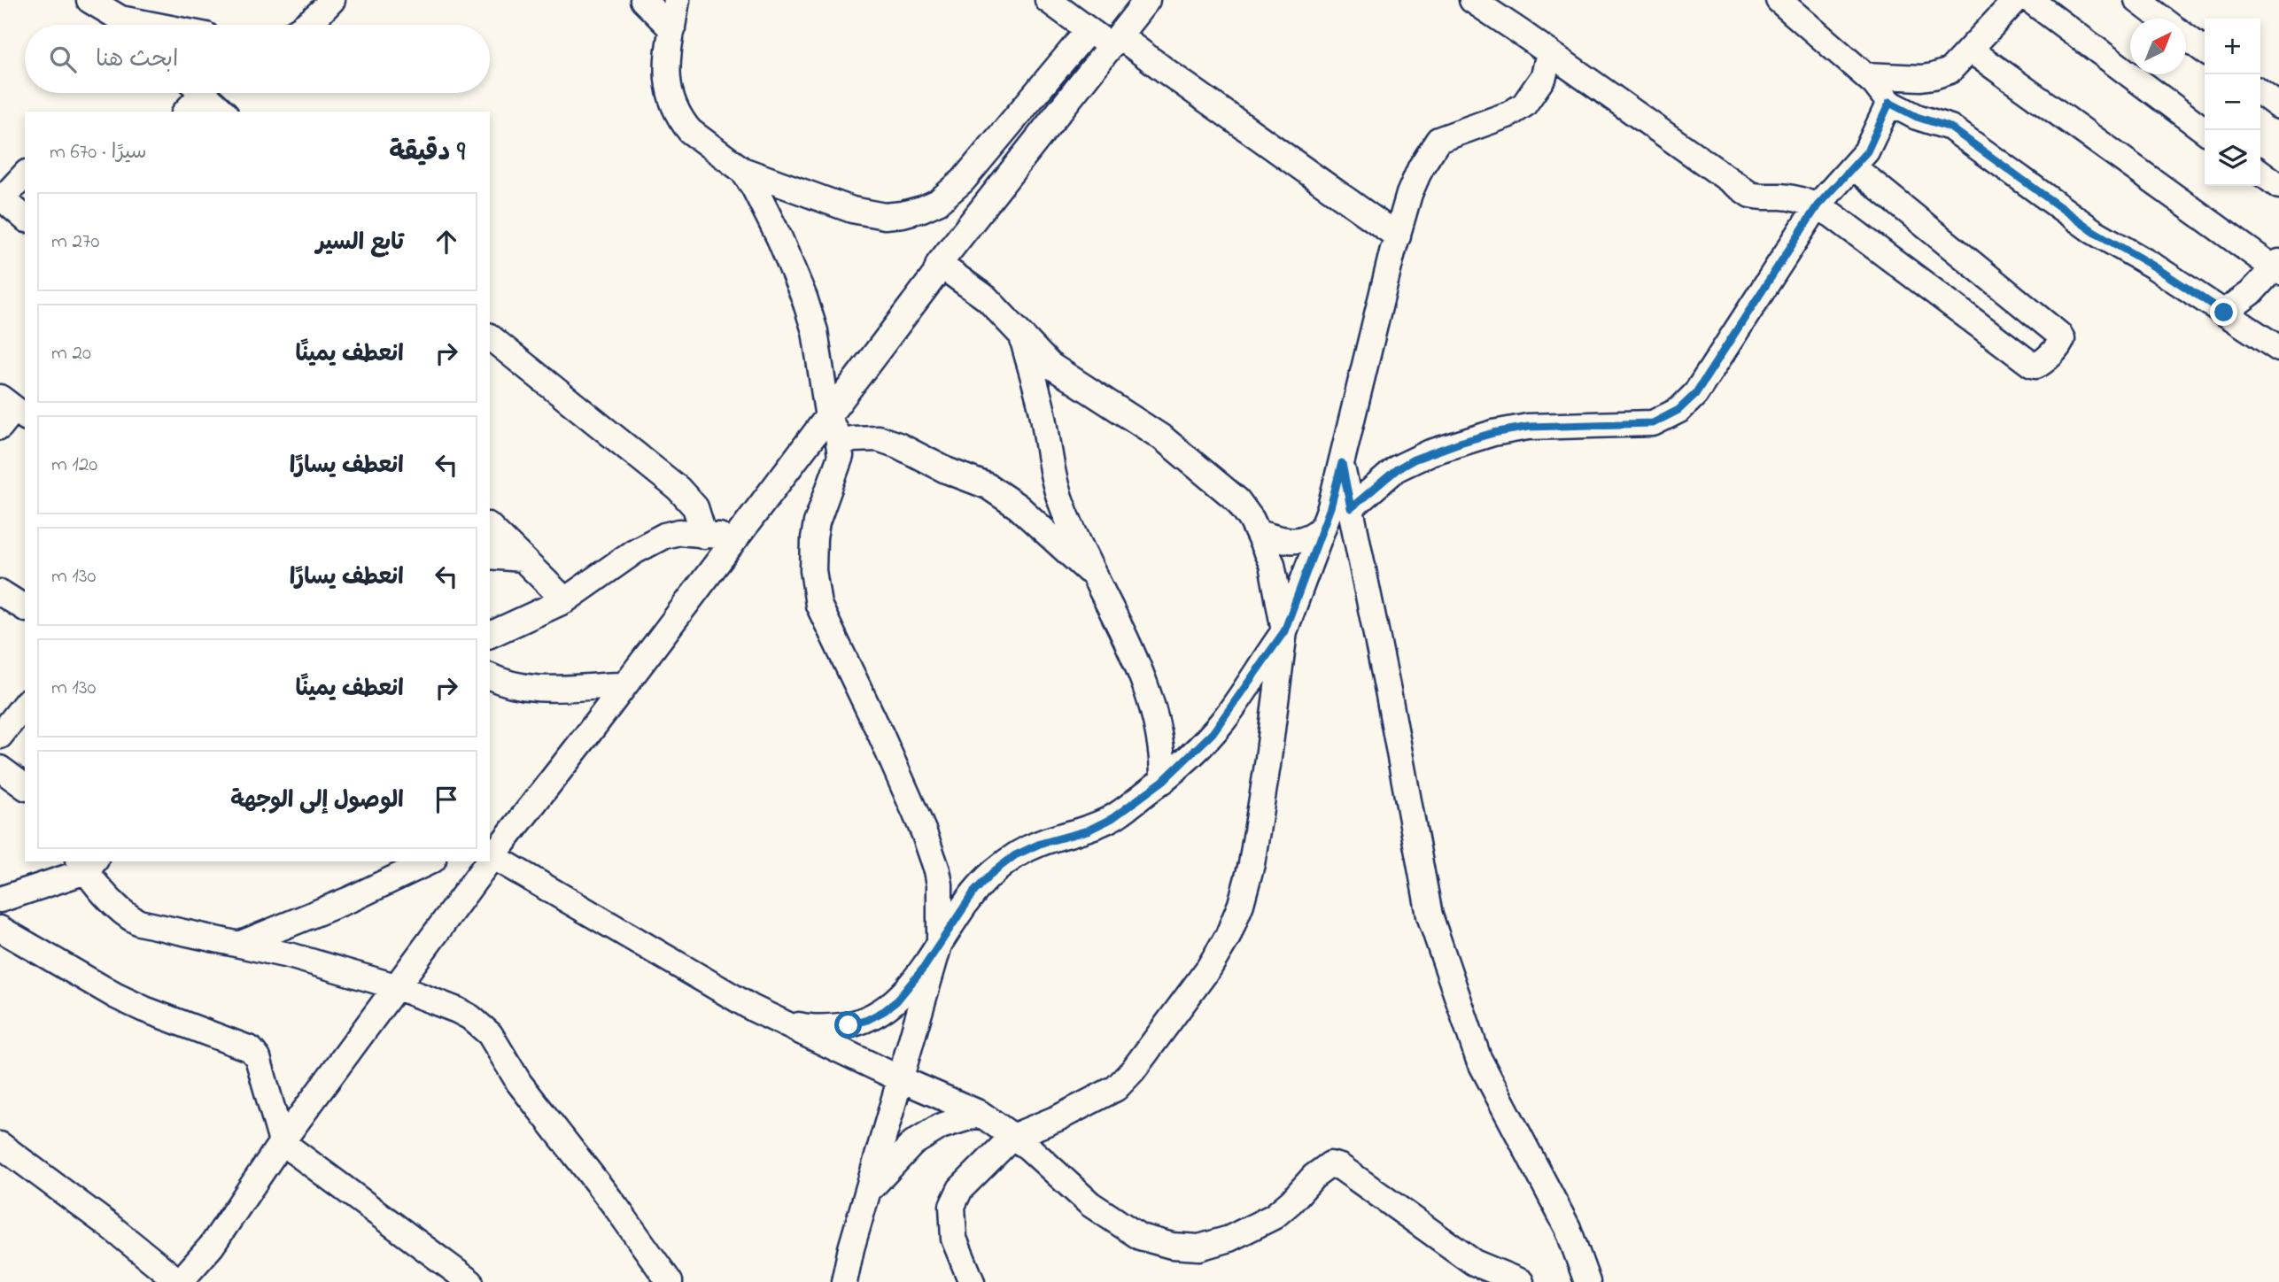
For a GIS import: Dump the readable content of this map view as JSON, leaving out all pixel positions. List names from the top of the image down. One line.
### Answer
{"north":"top right","page":{"map_buttons":["+","−"],"search":"ابحث هنا","heading":["9 دقيقة","سيرًا · 670 m"],"list":[["تابع السير","270 m"],["انعطف يمينًا","20 m"],["انعطف يسارًا","120 m"],["انعطف يسارًا","130 m"],["انعطف يمينًا","130 m"],"الوصول إلى الوجهة"]}}
